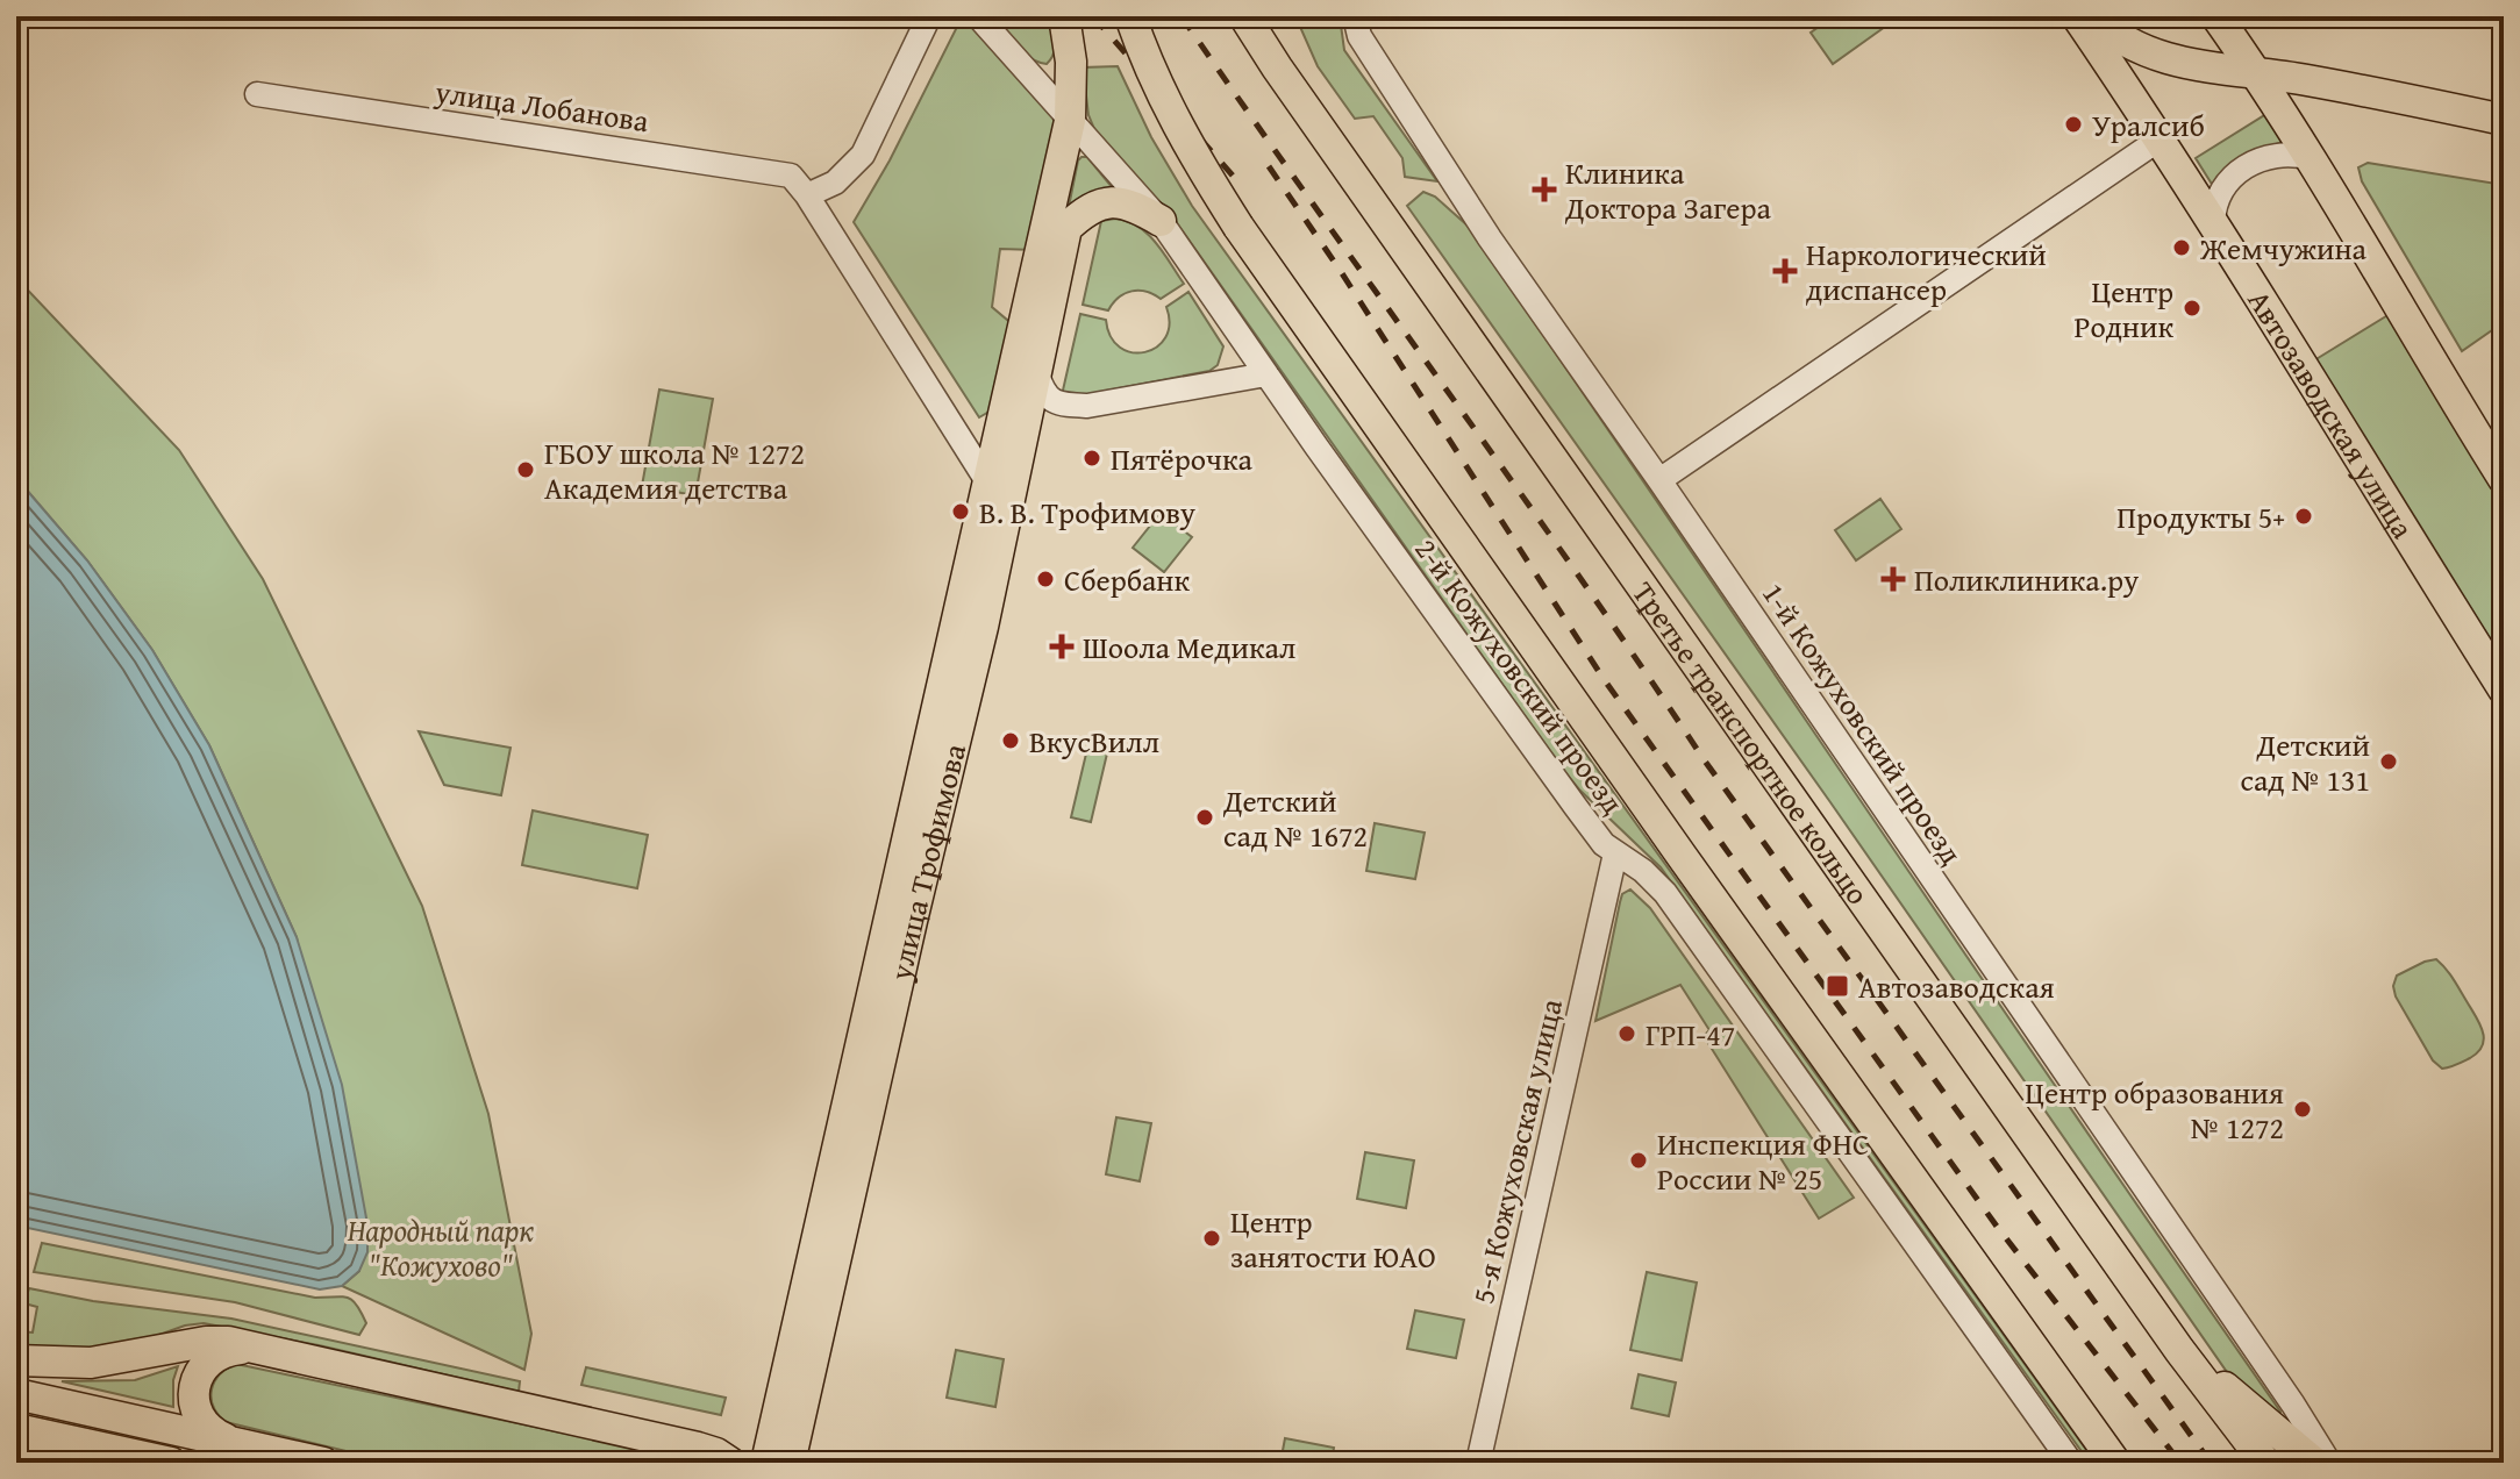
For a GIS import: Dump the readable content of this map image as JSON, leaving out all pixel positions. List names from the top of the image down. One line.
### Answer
{"streets":{"main road":["Автозаводская улица","Третье транспортное кольцо","улица Трофимова"],"street":["улица Лобанова","2-й Кожуховский проезд","1-й Кожуховский проезд","5-я Кожуховская улица"]},"crossings":[["2-й Кожуховский проезд","улица Трофимова"],["2-й Кожуховский проезд","5-я Кожуховская улица"]],"parks":["Народный парк \"Кожухово\""],"places":{"other":["Уралсиб","Жемчужина","Центр Родник","Пятёрочка","ГБОУ школа № 1272 Академия детства","В. В. Трофимову","Продукты 5+","Сбербанк","ВкусВилл","Детский сад № 131","Детский сад № 1672","ГРП-47","Центр образования № 1272","Инспекция ФНС России № 25","Центр занятости ЮАО"],"health":["Клиника Доктора Загера","Наркологический диспансер","Поликлиника.ру","Шоола Медикал"],"transit":["Автозаводская"]}}
